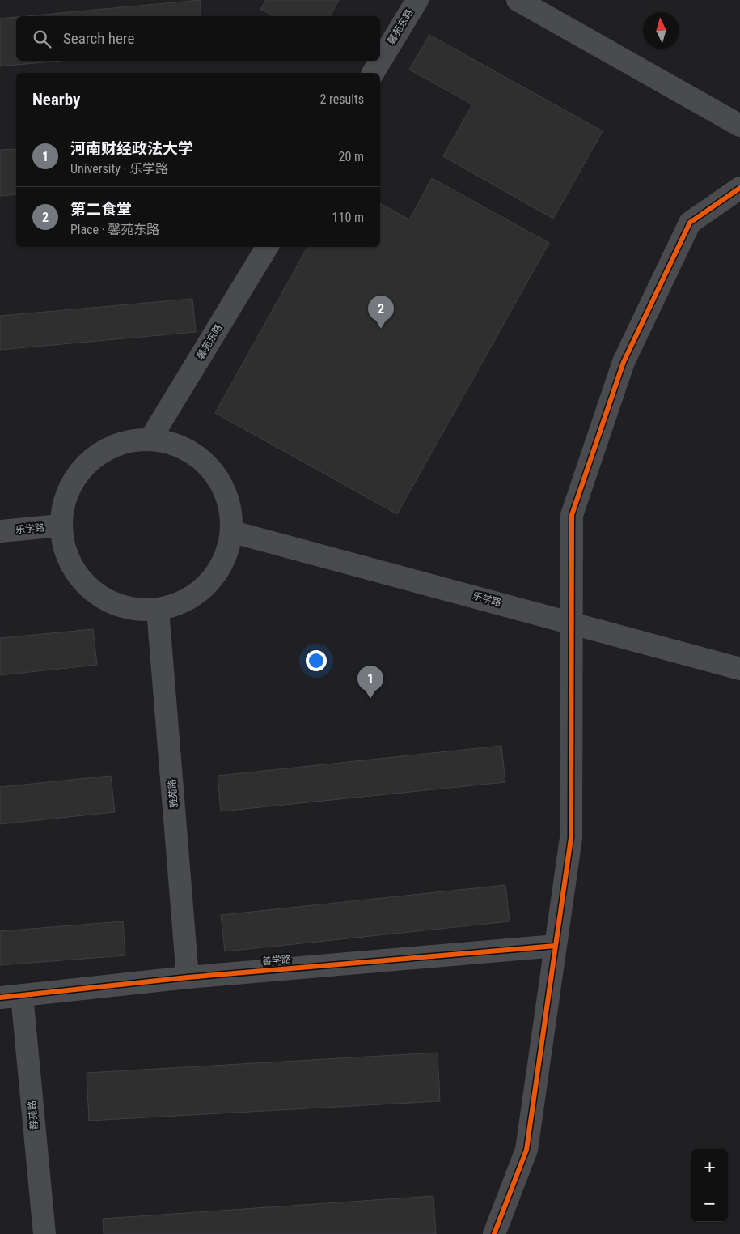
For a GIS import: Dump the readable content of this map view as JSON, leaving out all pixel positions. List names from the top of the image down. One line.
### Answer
{"streets":{"street":["馨苑东路","乐学路","雅苑路","善学路","静苑路"]},"crossings":[["雅苑路","善学路"],["善学路","静苑路"]],"north":"top","page":{"search":"Search here","heading":["Nearby","2 results"],"list":[{"mark":"1","name":"河南财经政法大学","note":"University · 乐学路","value":"20 m"},{"mark":"2","name":"第二食堂","note":"Place · 馨苑东路","value":"110 m"}],"pins":["2","1"],"map_buttons":["+","−"]}}
